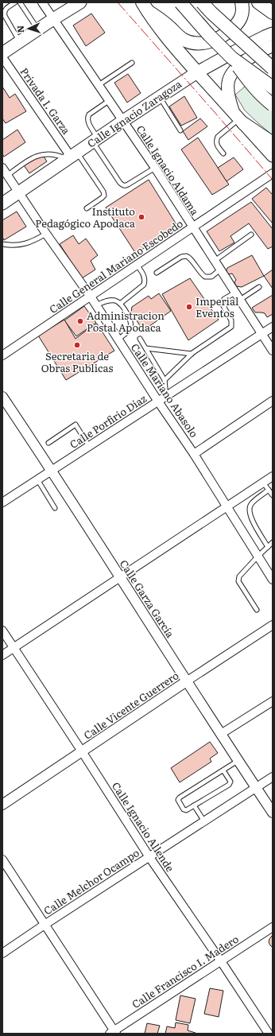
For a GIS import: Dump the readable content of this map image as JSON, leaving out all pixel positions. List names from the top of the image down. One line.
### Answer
{"streets":{"main road":["Calle Ignacio Zaragoza"],"street":["Privada I. Garza","Calle Ignacio Aldama","Calle General Mariano Escobedo","Calle Mariano Abasolo","Calle Porfirio Díaz","Calle Garza García","Calle Vicente Guerrero","Calle Ignacio Allende","Calle Melchor Ocampo","Calle Francisco I. Madero"]},"crossings":[["Privada I. Garza","Calle Ignacio Zaragoza"],["Calle Ignacio Zaragoza","Calle Ignacio Aldama"],["Calle Ignacio Zaragoza","Calle Mariano Abasolo"],["Calle Ignacio Aldama","Calle General Mariano Escobedo"],["Calle Ignacio Aldama","Calle Porfirio Díaz"],["Calle General Mariano Escobedo","Calle Mariano Abasolo"],["Calle Mariano Abasolo","Calle Porfirio Díaz"],["Calle Porfirio Díaz","Calle Garza García"],["Calle Garza García","Calle Vicente Guerrero"],["Calle Garza García","Calle Melchor Ocampo"],["Calle Vicente Guerrero","Calle Ignacio Allende"],["Calle Ignacio Allende","Calle Melchor Ocampo"],["Calle Ignacio Allende","Calle Francisco I. Madero"]],"places":["Instituto Pedagógico Apodaca","Imperial Eventos","Administracion Postal Apodaca","Secretaria de Obras Publicas"],"north":"left"}
